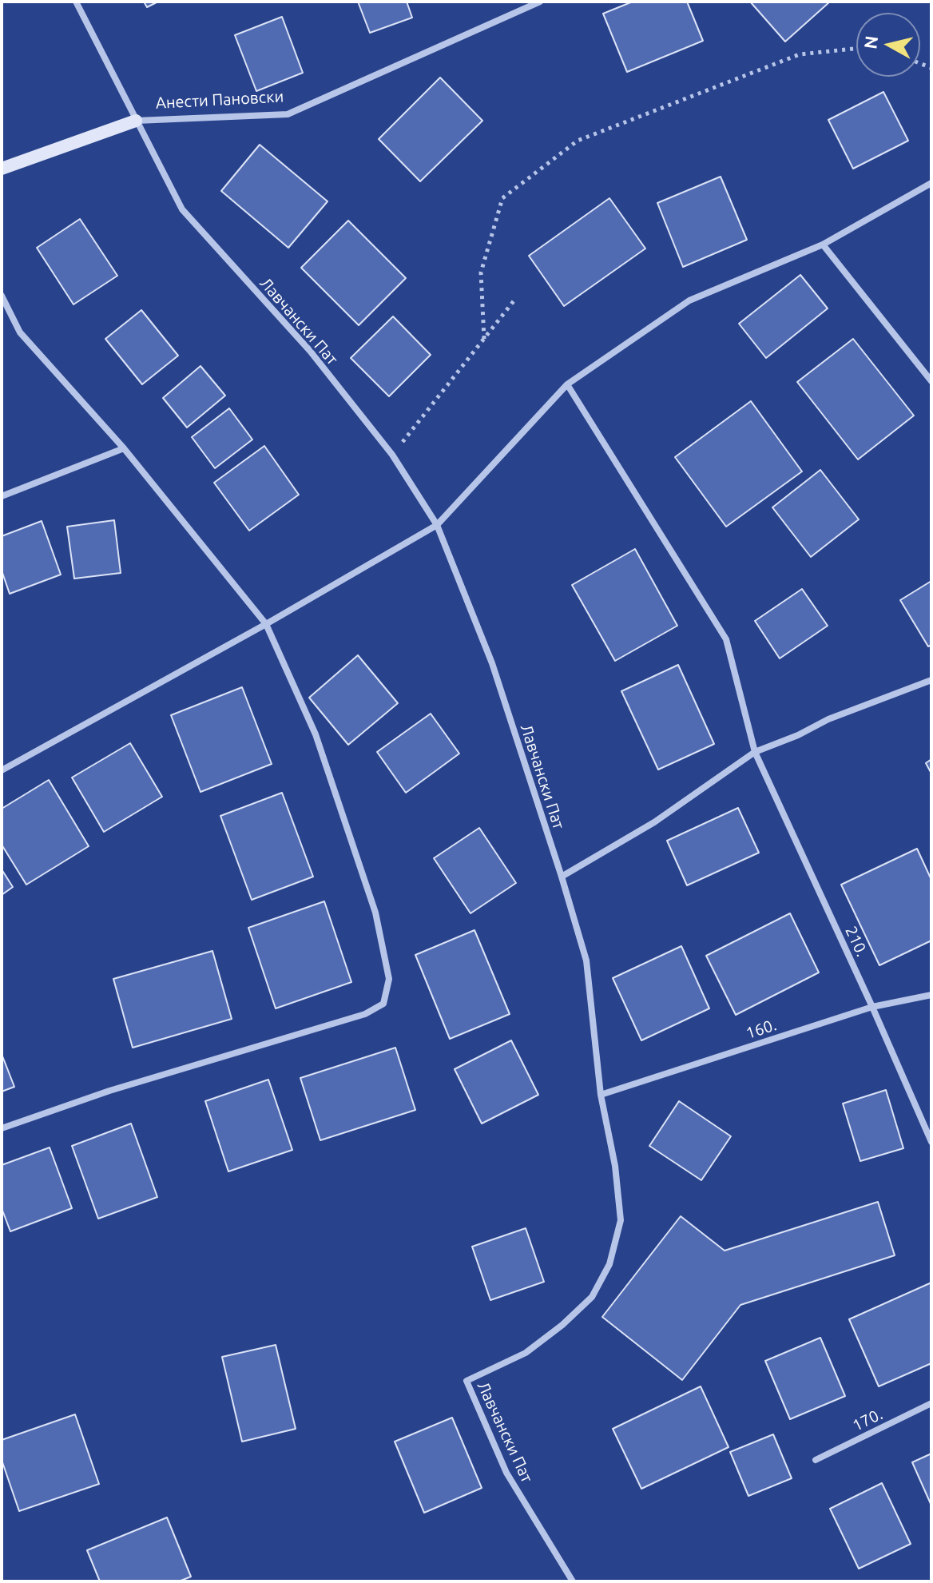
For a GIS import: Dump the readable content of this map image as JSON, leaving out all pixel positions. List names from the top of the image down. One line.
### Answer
{"streets":{"street":["Анести Пановски","Лавчански Пат","210.","160.","170."]},"crossings":[["Анести Пановски","Лавчански Пат"],["Лавчански Пат","160."],["210.","160."]],"north":"left"}
